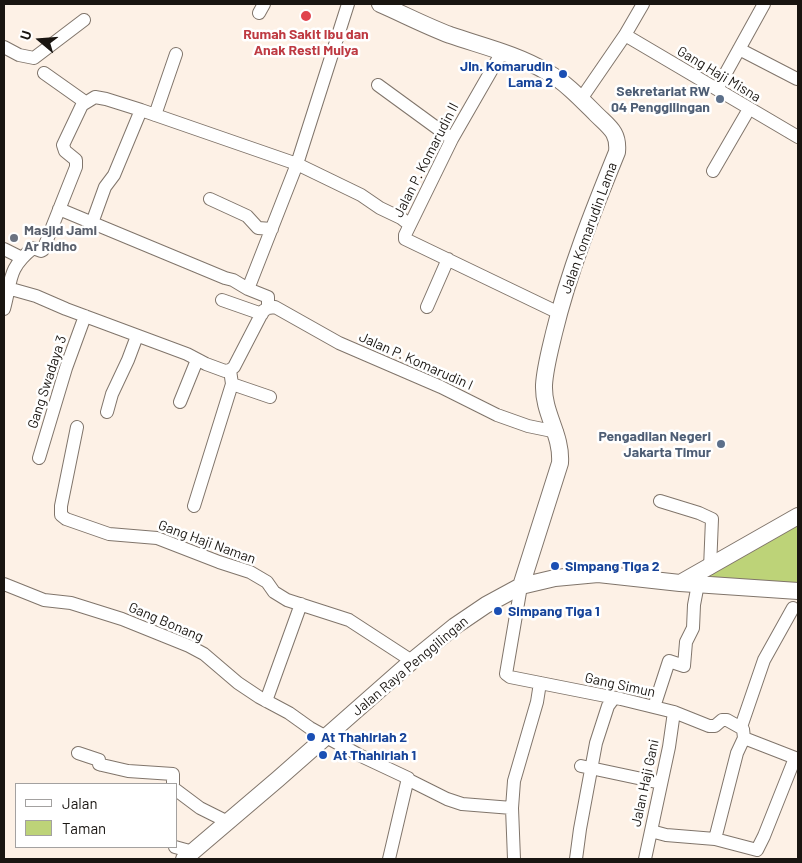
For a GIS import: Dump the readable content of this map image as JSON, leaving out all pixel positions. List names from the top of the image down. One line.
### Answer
{"streets":{"main road":["Jalan Komarudin Lama","Jalan Raya Penggilingan"],"street":["Gang Haji Misna","Jalan P. Komarudin II","Jalan P. Komarudin I","Gang Swadaya 3","Gang Haji Naman","Gang Bonang","Gang Simun","Jalan Haji Gani"]},"crossings":[["Jalan P. Komarudin II","Jalan Komarudin Lama"],["Jalan Komarudin Lama","Jalan P. Komarudin I"],["Jalan Komarudin Lama","Jalan Raya Penggilingan"],["Jalan Komarudin Lama","Gang Simun"],["Gang Haji Naman","Jalan Raya Penggilingan"],["Gang Bonang","Jalan Raya Penggilingan"],["Jalan Raya Penggilingan","Gang Simun"],["Gang Simun","Jalan Haji Gani"]],"places":["Rumah Sakit Ibu dan Anak Resti Mulya","Jln. Komarudin Lama 2","Sekretariat RW 04 Penggilingan","Masjid Jami Ar Ridho","Pengadilan Negeri Jakarta Timur","Simpang Tiga 2","Simpang Tiga 1","At Thahiriah 2","At Thahiriah 1"],"legend":["Jalan","Taman"],"north":"left"}
